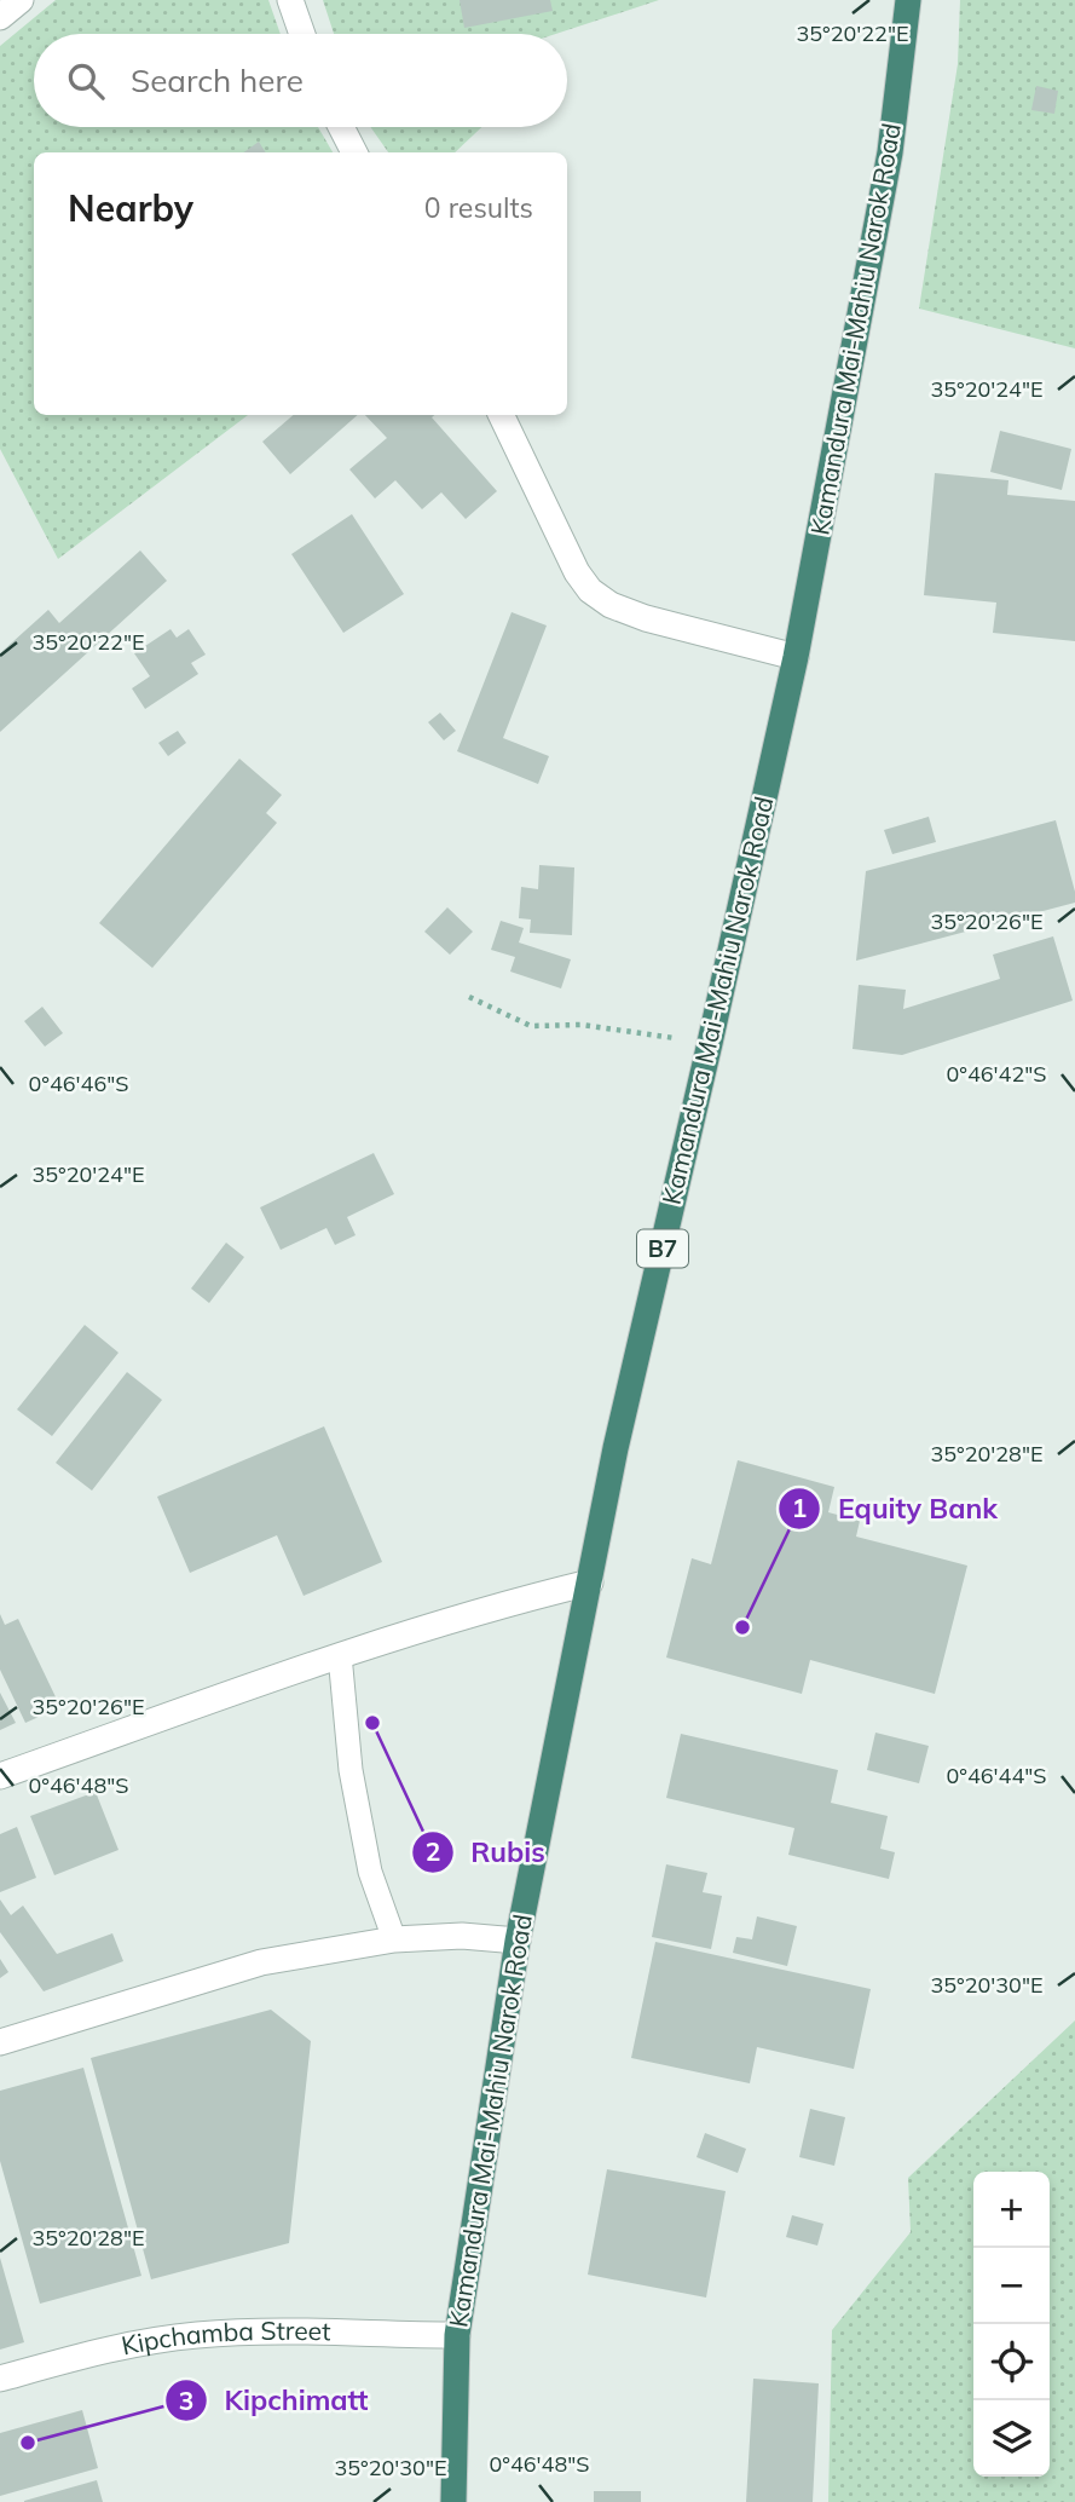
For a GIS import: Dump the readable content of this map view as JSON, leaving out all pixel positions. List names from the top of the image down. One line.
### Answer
{"streets":{"highway":["Kamandura Mai-Mahiu Narok Road","B7"],"street":["Kipchamba Street"]},"crossings":[["Kamandura Mai-Mahiu Narok Road","Kipchamba Street"]],"places":["Equity Bank","Rubis","Kipchimatt"],"page":{"search":"Search here","heading":["Nearby","0 results"],"map_buttons":["+","−"]},"coordinates":["35°20'22\"E","35°20'24\"E","35°20'26\"E","0°46'42\"S","0°46'46\"S","35°20'28\"E","0°46'44\"S","0°46'48\"S","35°20'30\"E"]}
